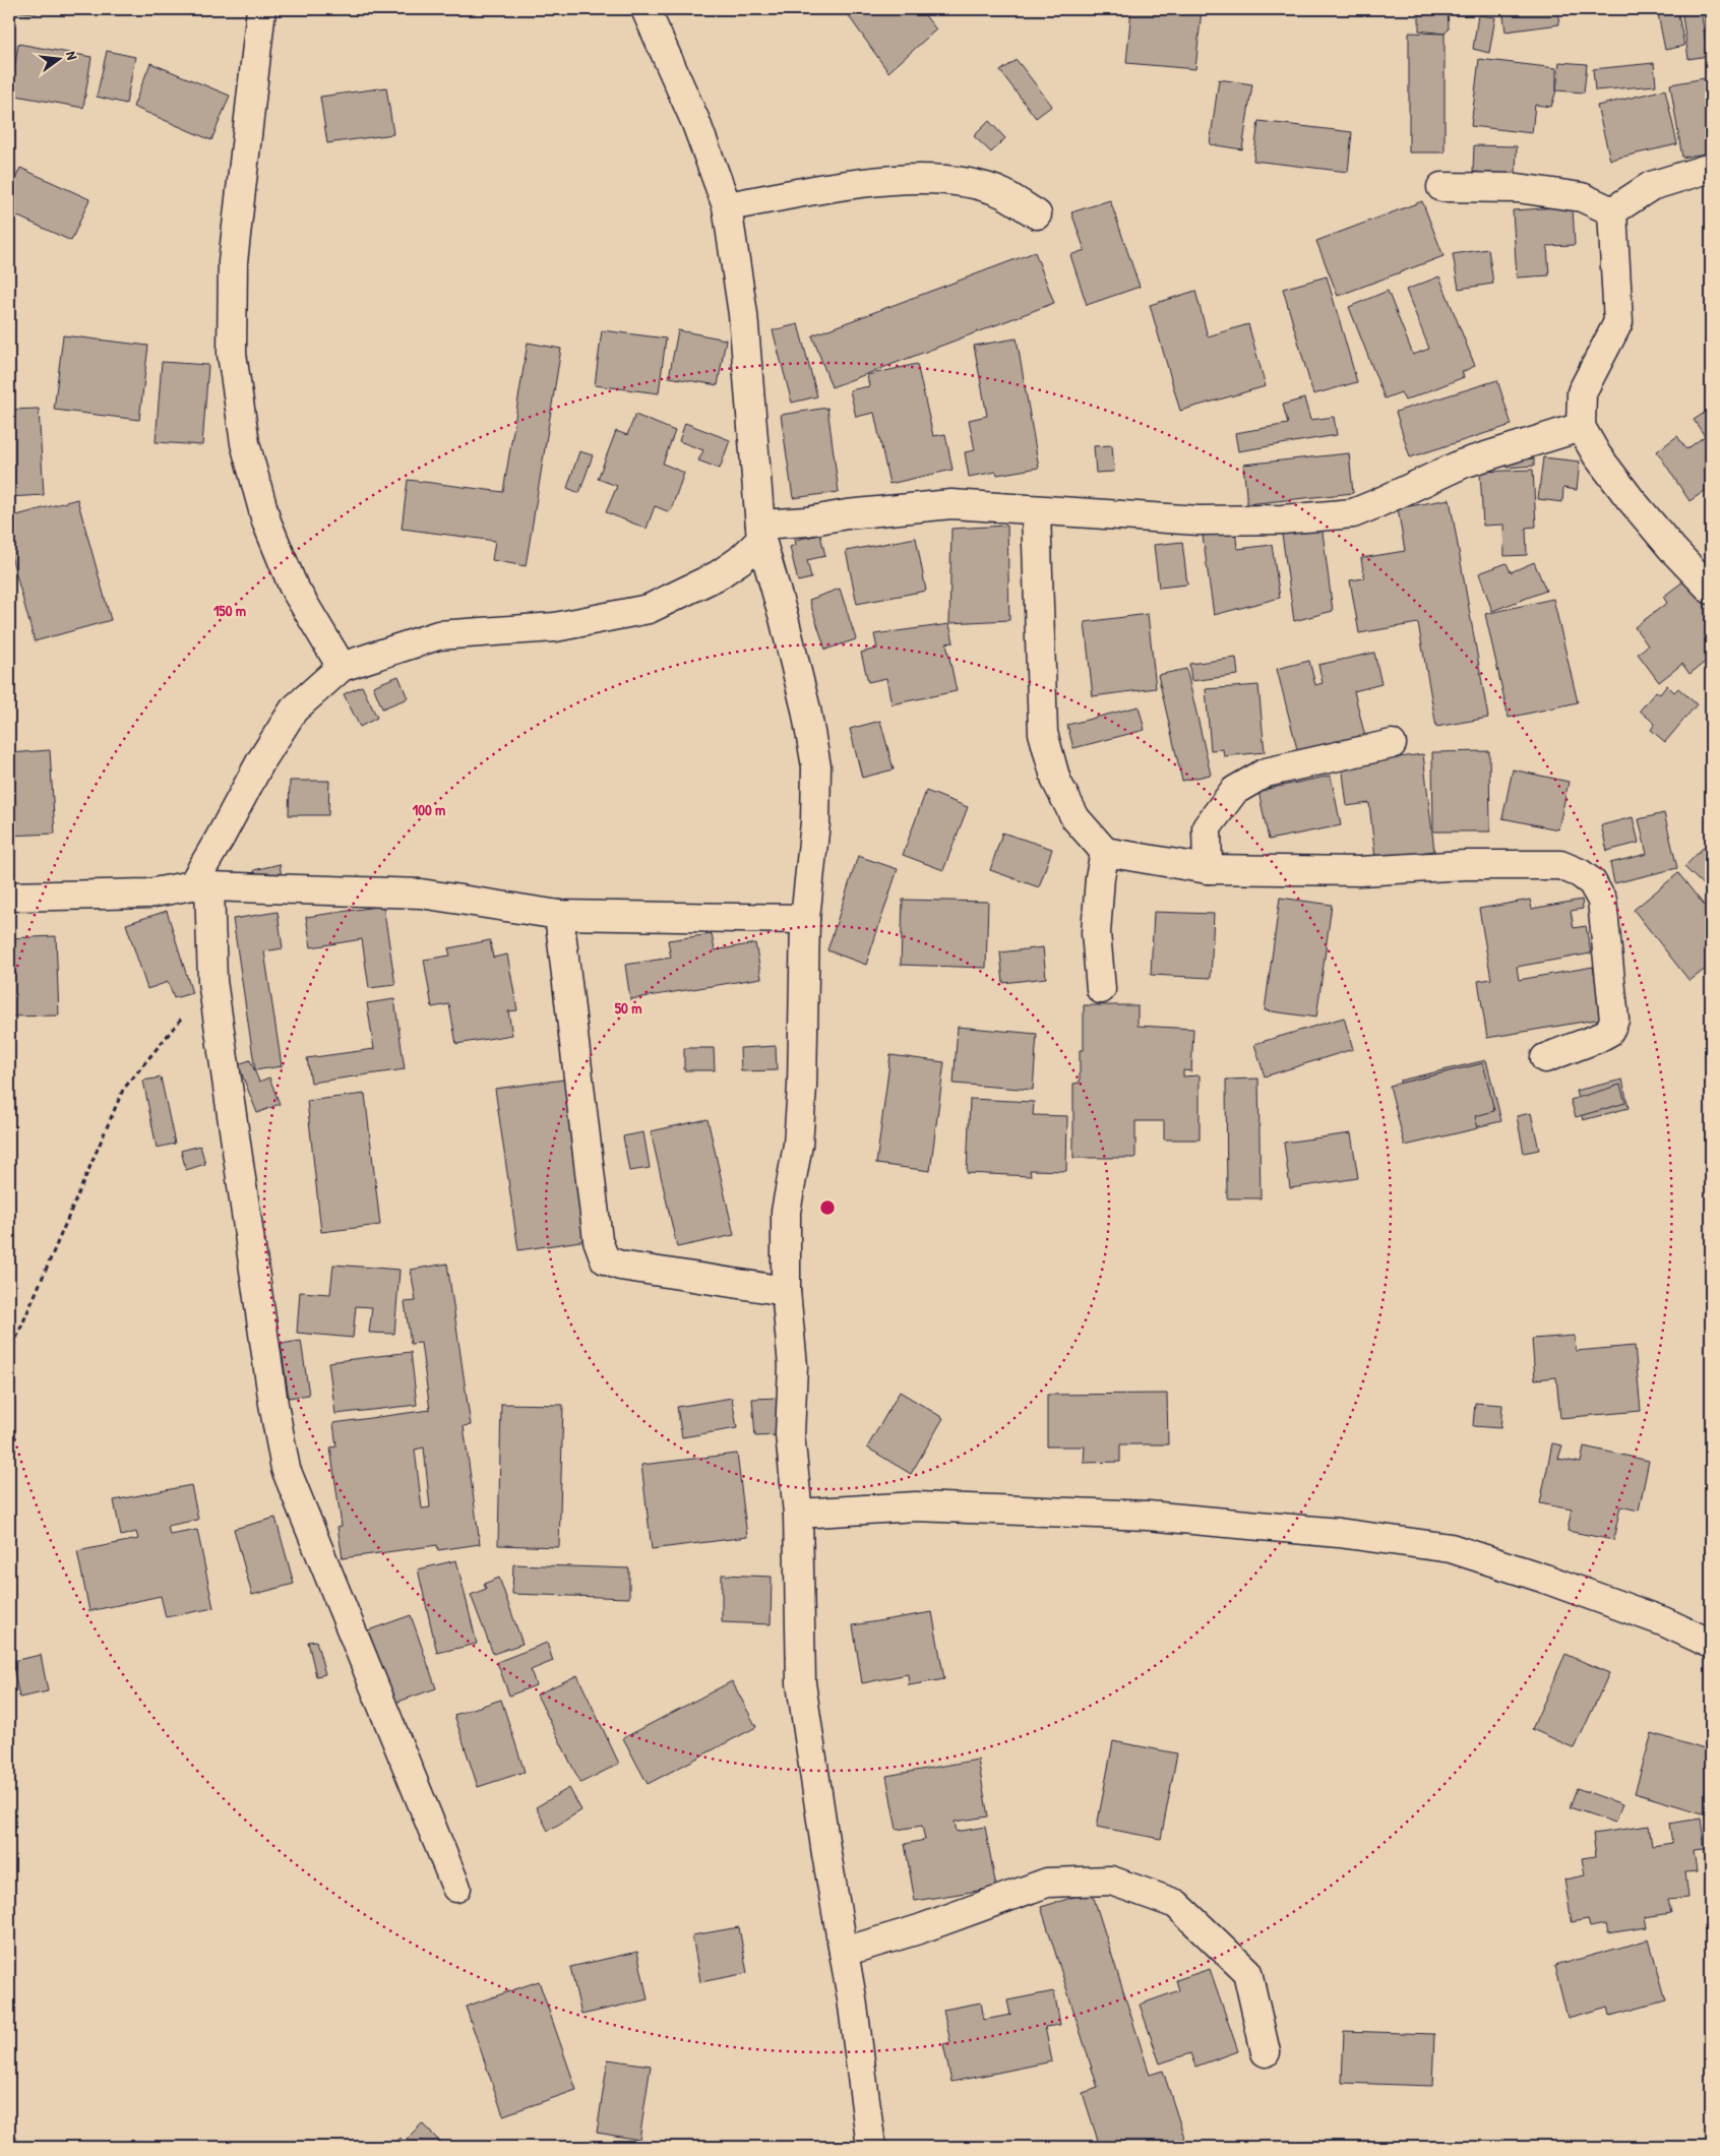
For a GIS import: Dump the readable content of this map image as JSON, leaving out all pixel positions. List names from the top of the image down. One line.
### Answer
{"north":"right","rings":["150 m","100 m","50 m"]}
